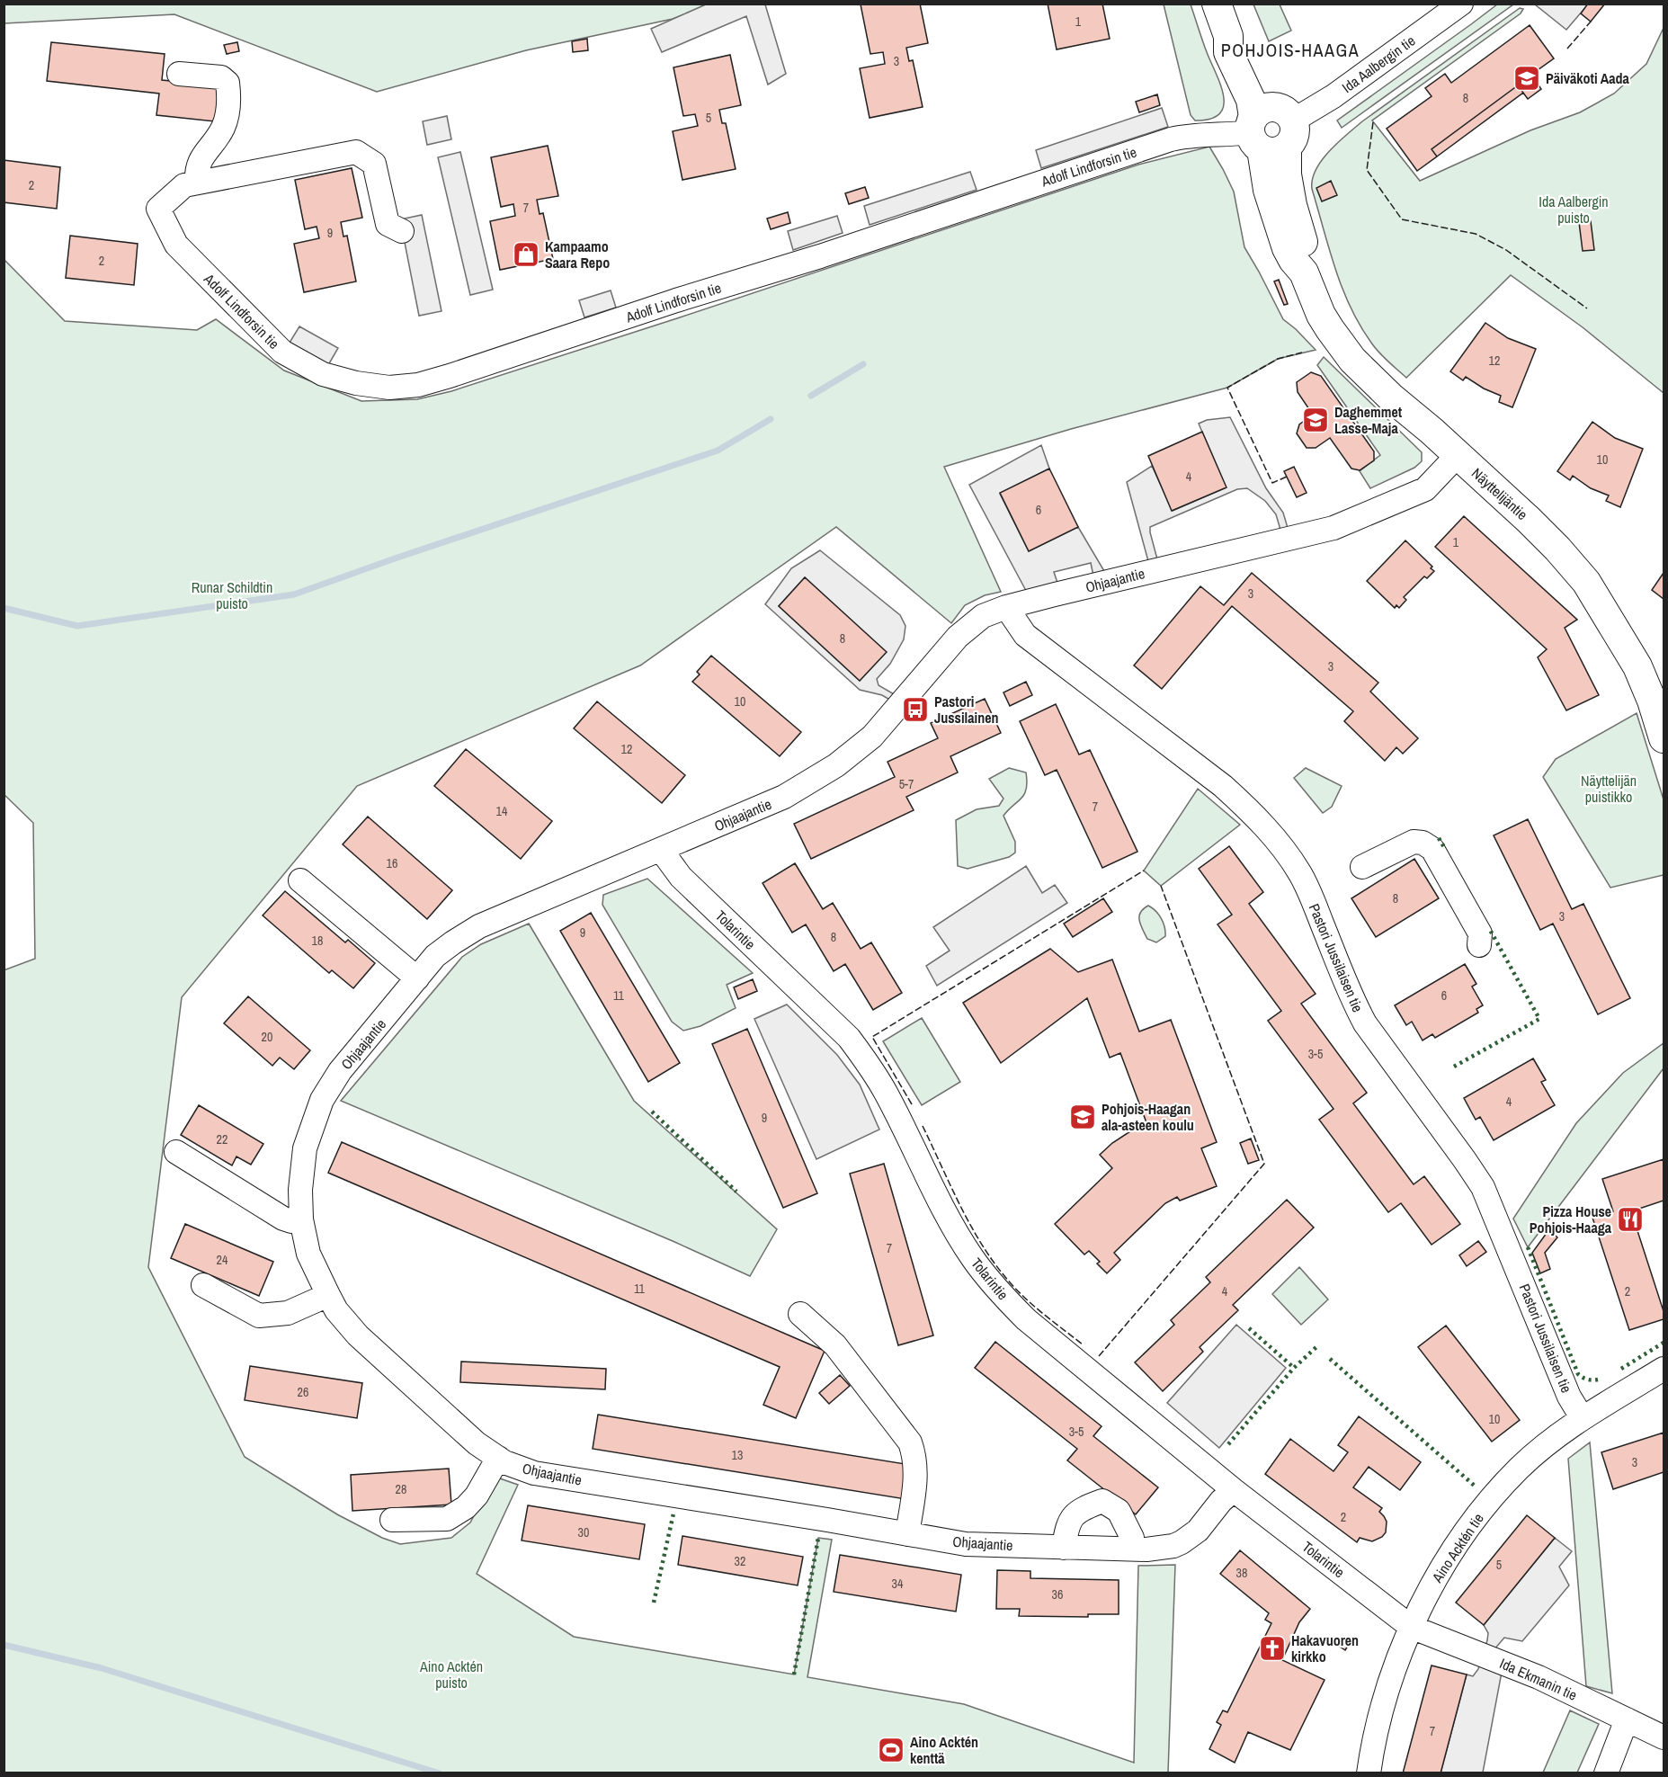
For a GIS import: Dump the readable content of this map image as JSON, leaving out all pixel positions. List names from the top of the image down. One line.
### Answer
{"streets":{"main road":["Näyttelijäntie"],"street":["Ida Aalbergin tie","Adolf Lindforsin tie","Ohjaajantie","Tolarintie","Pastori Jussilaisen tie","Aino Acktén tie","Ida Ekmanin tie"]},"crossings":[["Ida Aalbergin tie","Adolf Lindforsin tie"],["Ida Aalbergin tie","Näyttelijäntie"],["Adolf Lindforsin tie","Näyttelijäntie"],["Näyttelijäntie","Ohjaajantie"],["Ohjaajantie","Tolarintie"],["Ohjaajantie","Pastori Jussilaisen tie"],["Tolarintie","Aino Acktén tie"],["Tolarintie","Ida Ekmanin tie"],["Pastori Jussilaisen tie","Aino Acktén tie"],["Aino Acktén tie","Ida Ekmanin tie"]],"districts":["POHJOIS-HAAGA"],"parks":["Ida Aalbergin puisto","Runar Schildtin puisto","Näyttelijän puistikko","Aino Acktén puisto"],"places":{"school or university":["Päiväkoti Aada","Daghemmet Lasse-Maja","Pohjois-Haagan ala-asteen koulu"],"shop":["Kampaamo Saara Repo"],"bus stop":["Pastori Jussilainen"],"restaurant":["Pizza House Pohjois-Haaga"],"church":["Hakavuoren kirkko"],"sports":["Aino Acktén kenttä"]},"house_numbers":["1","3","8","5","2","7","9","2","12","10","4","6","1","3","8","3","10","12","5-7","7","14","16","8","3","9","8","18","11","6","20","3-5","4","9","22","7","24","11","4","2","26","10","3-5","13","3","28","2","30","32","5","38","34","36","7"]}
